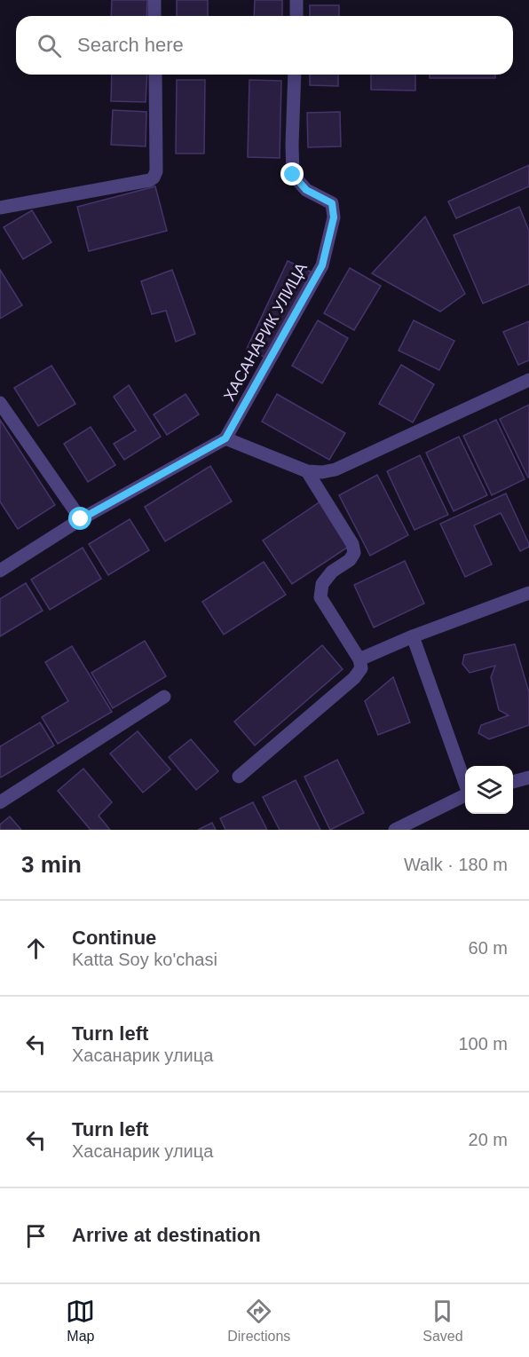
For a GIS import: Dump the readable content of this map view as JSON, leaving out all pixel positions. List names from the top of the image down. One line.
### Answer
{"streets":{"street":["ХАСАНАРИК УЛИЦА"]},"page":{"search":"Search here","heading":["3 min","Walk · 180 m"],"list":[["Continue","Katta Soy ko'chasi","60 m"],["Turn left","Хасанарик улица","100 m"],["Turn left","Хасанарик улица","20 m"],"Arrive at destination"],"nav":["Map","Directions","Saved"]}}
